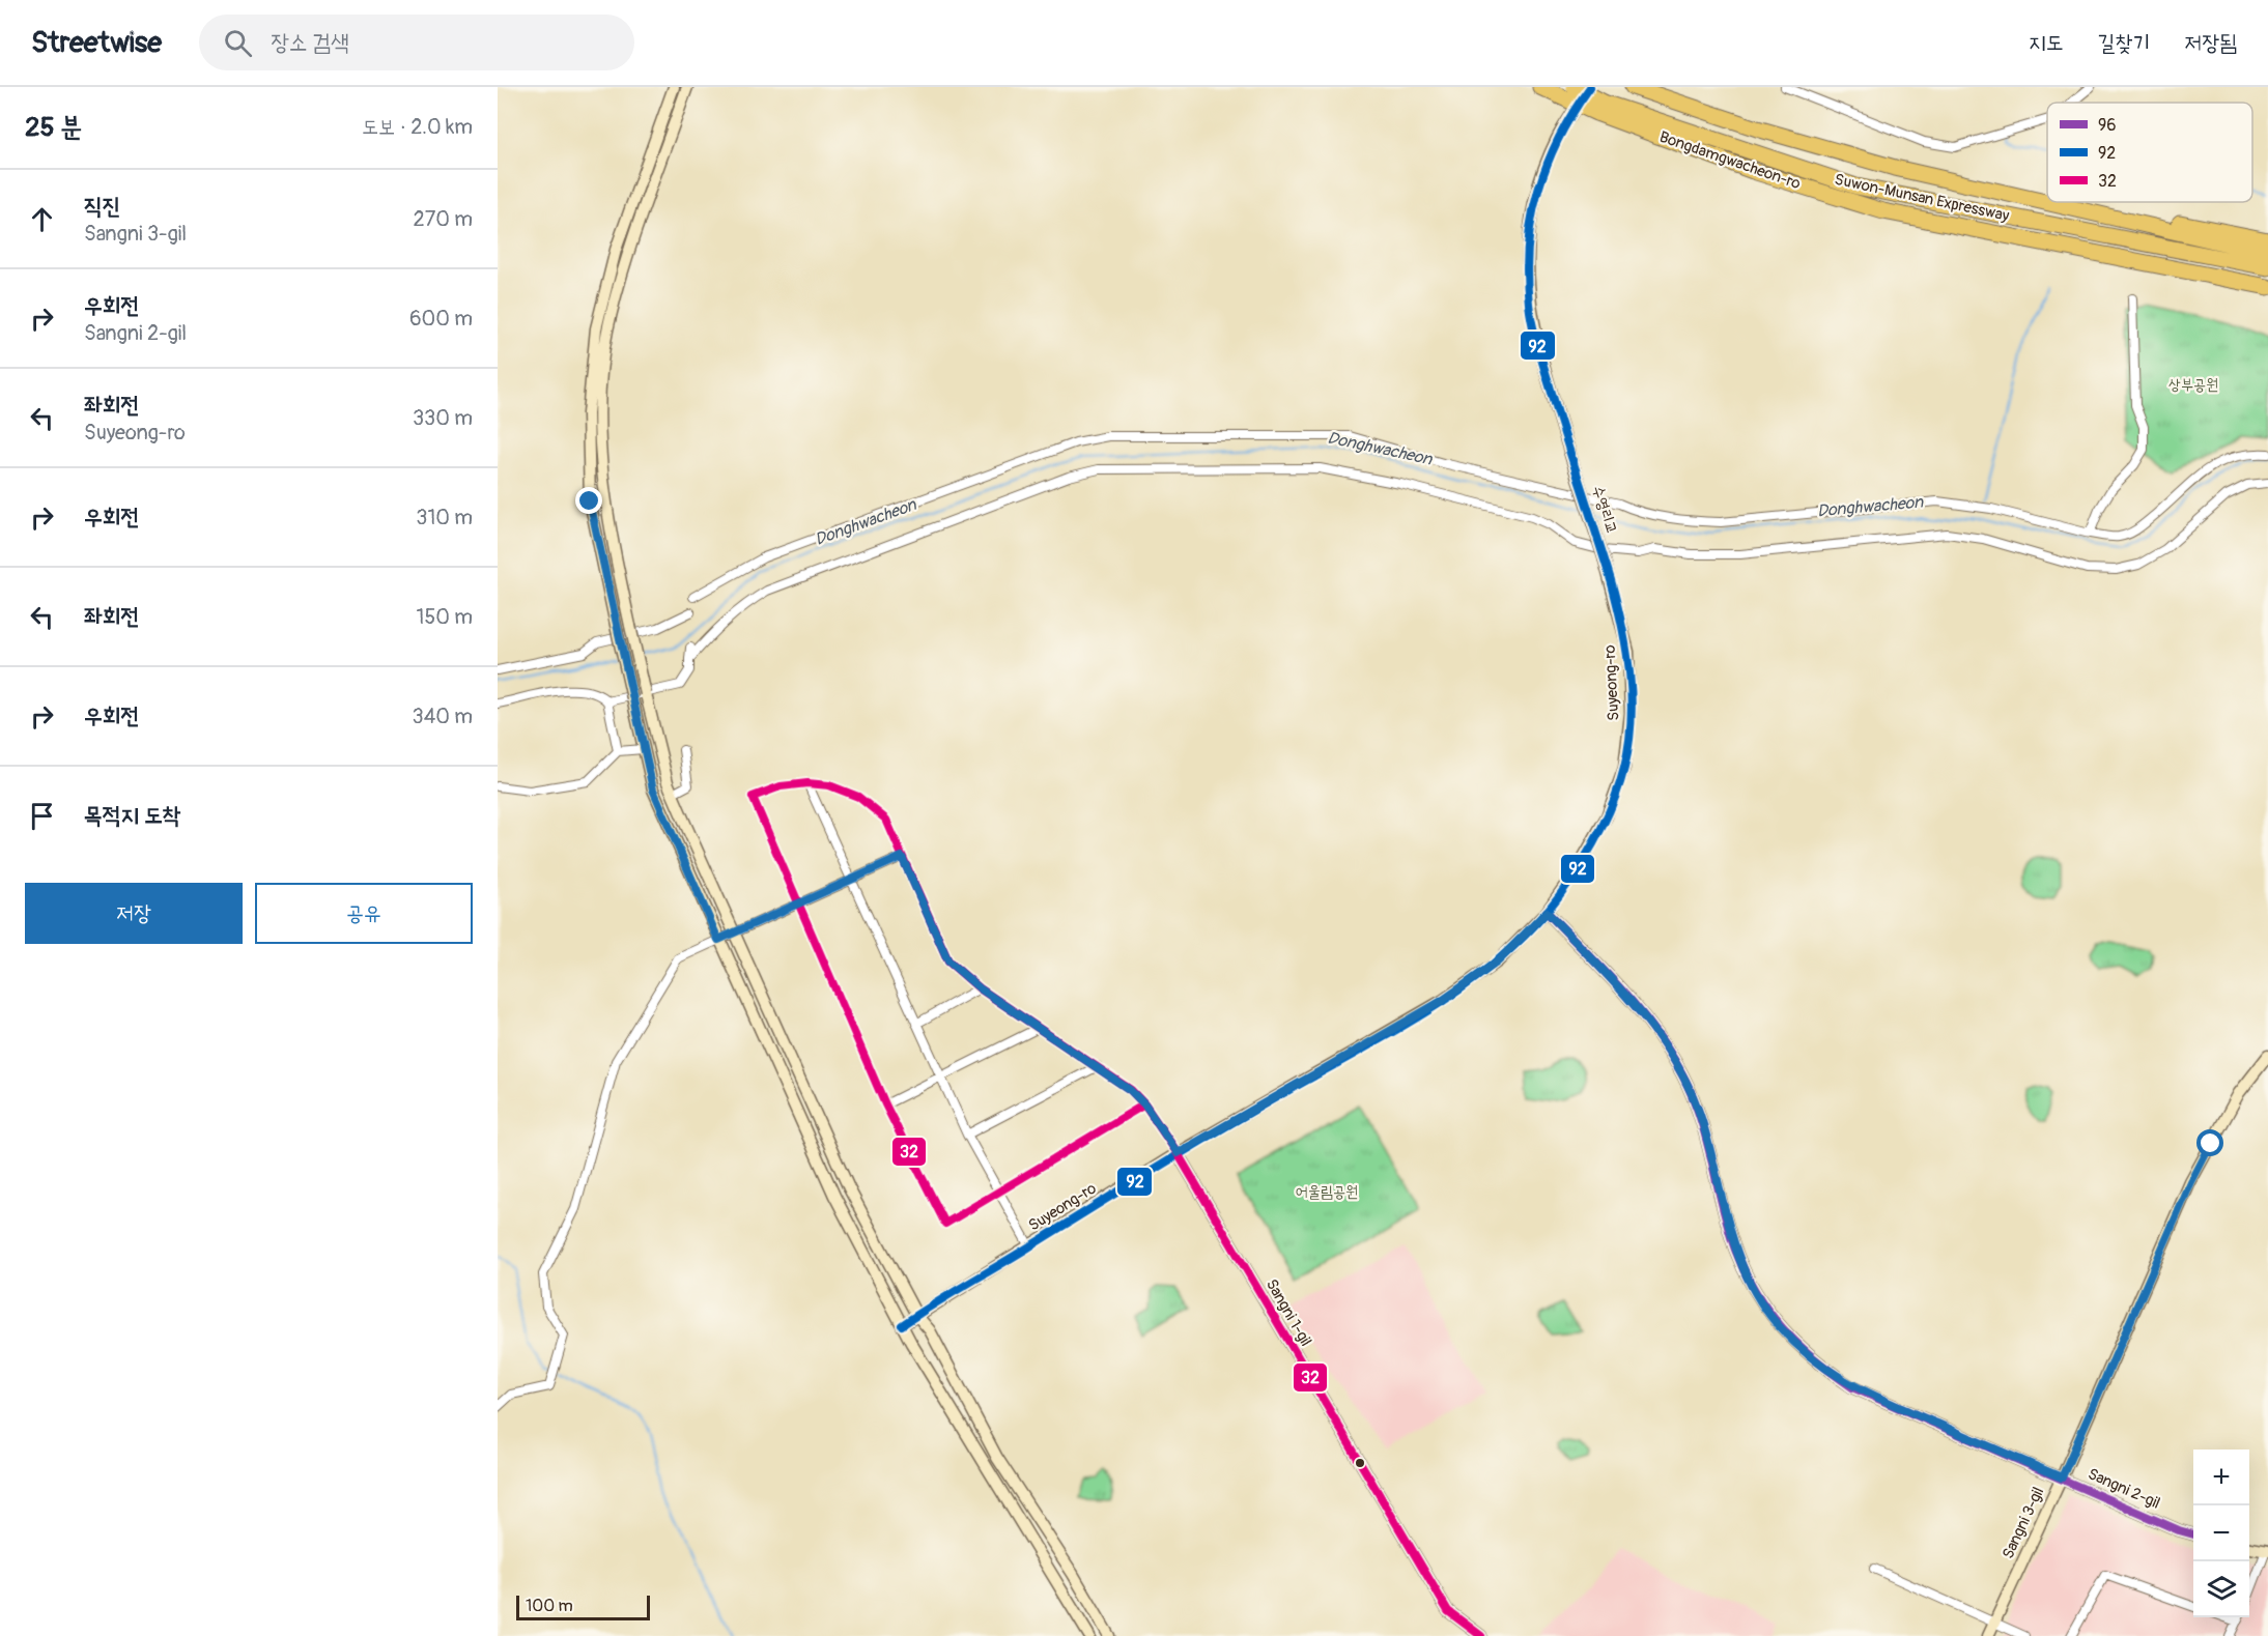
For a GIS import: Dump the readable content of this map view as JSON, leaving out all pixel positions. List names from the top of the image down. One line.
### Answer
{"streets":{"highway":["Bongdamgwacheon-ro","Suwon-Munsan Expressway"],"street":["수영리교","Suyeong-ro","Sangni 1-gil","Sangni 2-gil","Sangni 3-gil"]},"crossings":[["Bongdamgwacheon-ro","Suwon-Munsan Expressway"],["수영리교","Suyeong-ro"],["Suyeong-ro","Sangni 1-gil"],["Suyeong-ro","Sangni 2-gil"],["Sangni 2-gil","Sangni 3-gil"]],"water":["Donghwacheon"],"parks":["상부공원","어울림공원"],"lines":["transit line 92","transit line 32","transit line 96"],"legend":["96","92","32"],"scale_bar":"100 m","page":{"header":"Streetwise","search":"장소 검색","nav":["지도","길찾기","저장됨"],"heading":["25 분","도보 · 2.0 km"],"list":[["직진","Sangni 3-gil","270 m"],["우회전","Sangni 2-gil","600 m"],["좌회전","Suyeong-ro","330 m"],["우회전","310 m"],["좌회전","150 m"],["우회전","340 m"],"목적지 도착"],"buttons":["저장","공유"],"map_buttons":["+","−"],"scale":"100 m"}}
